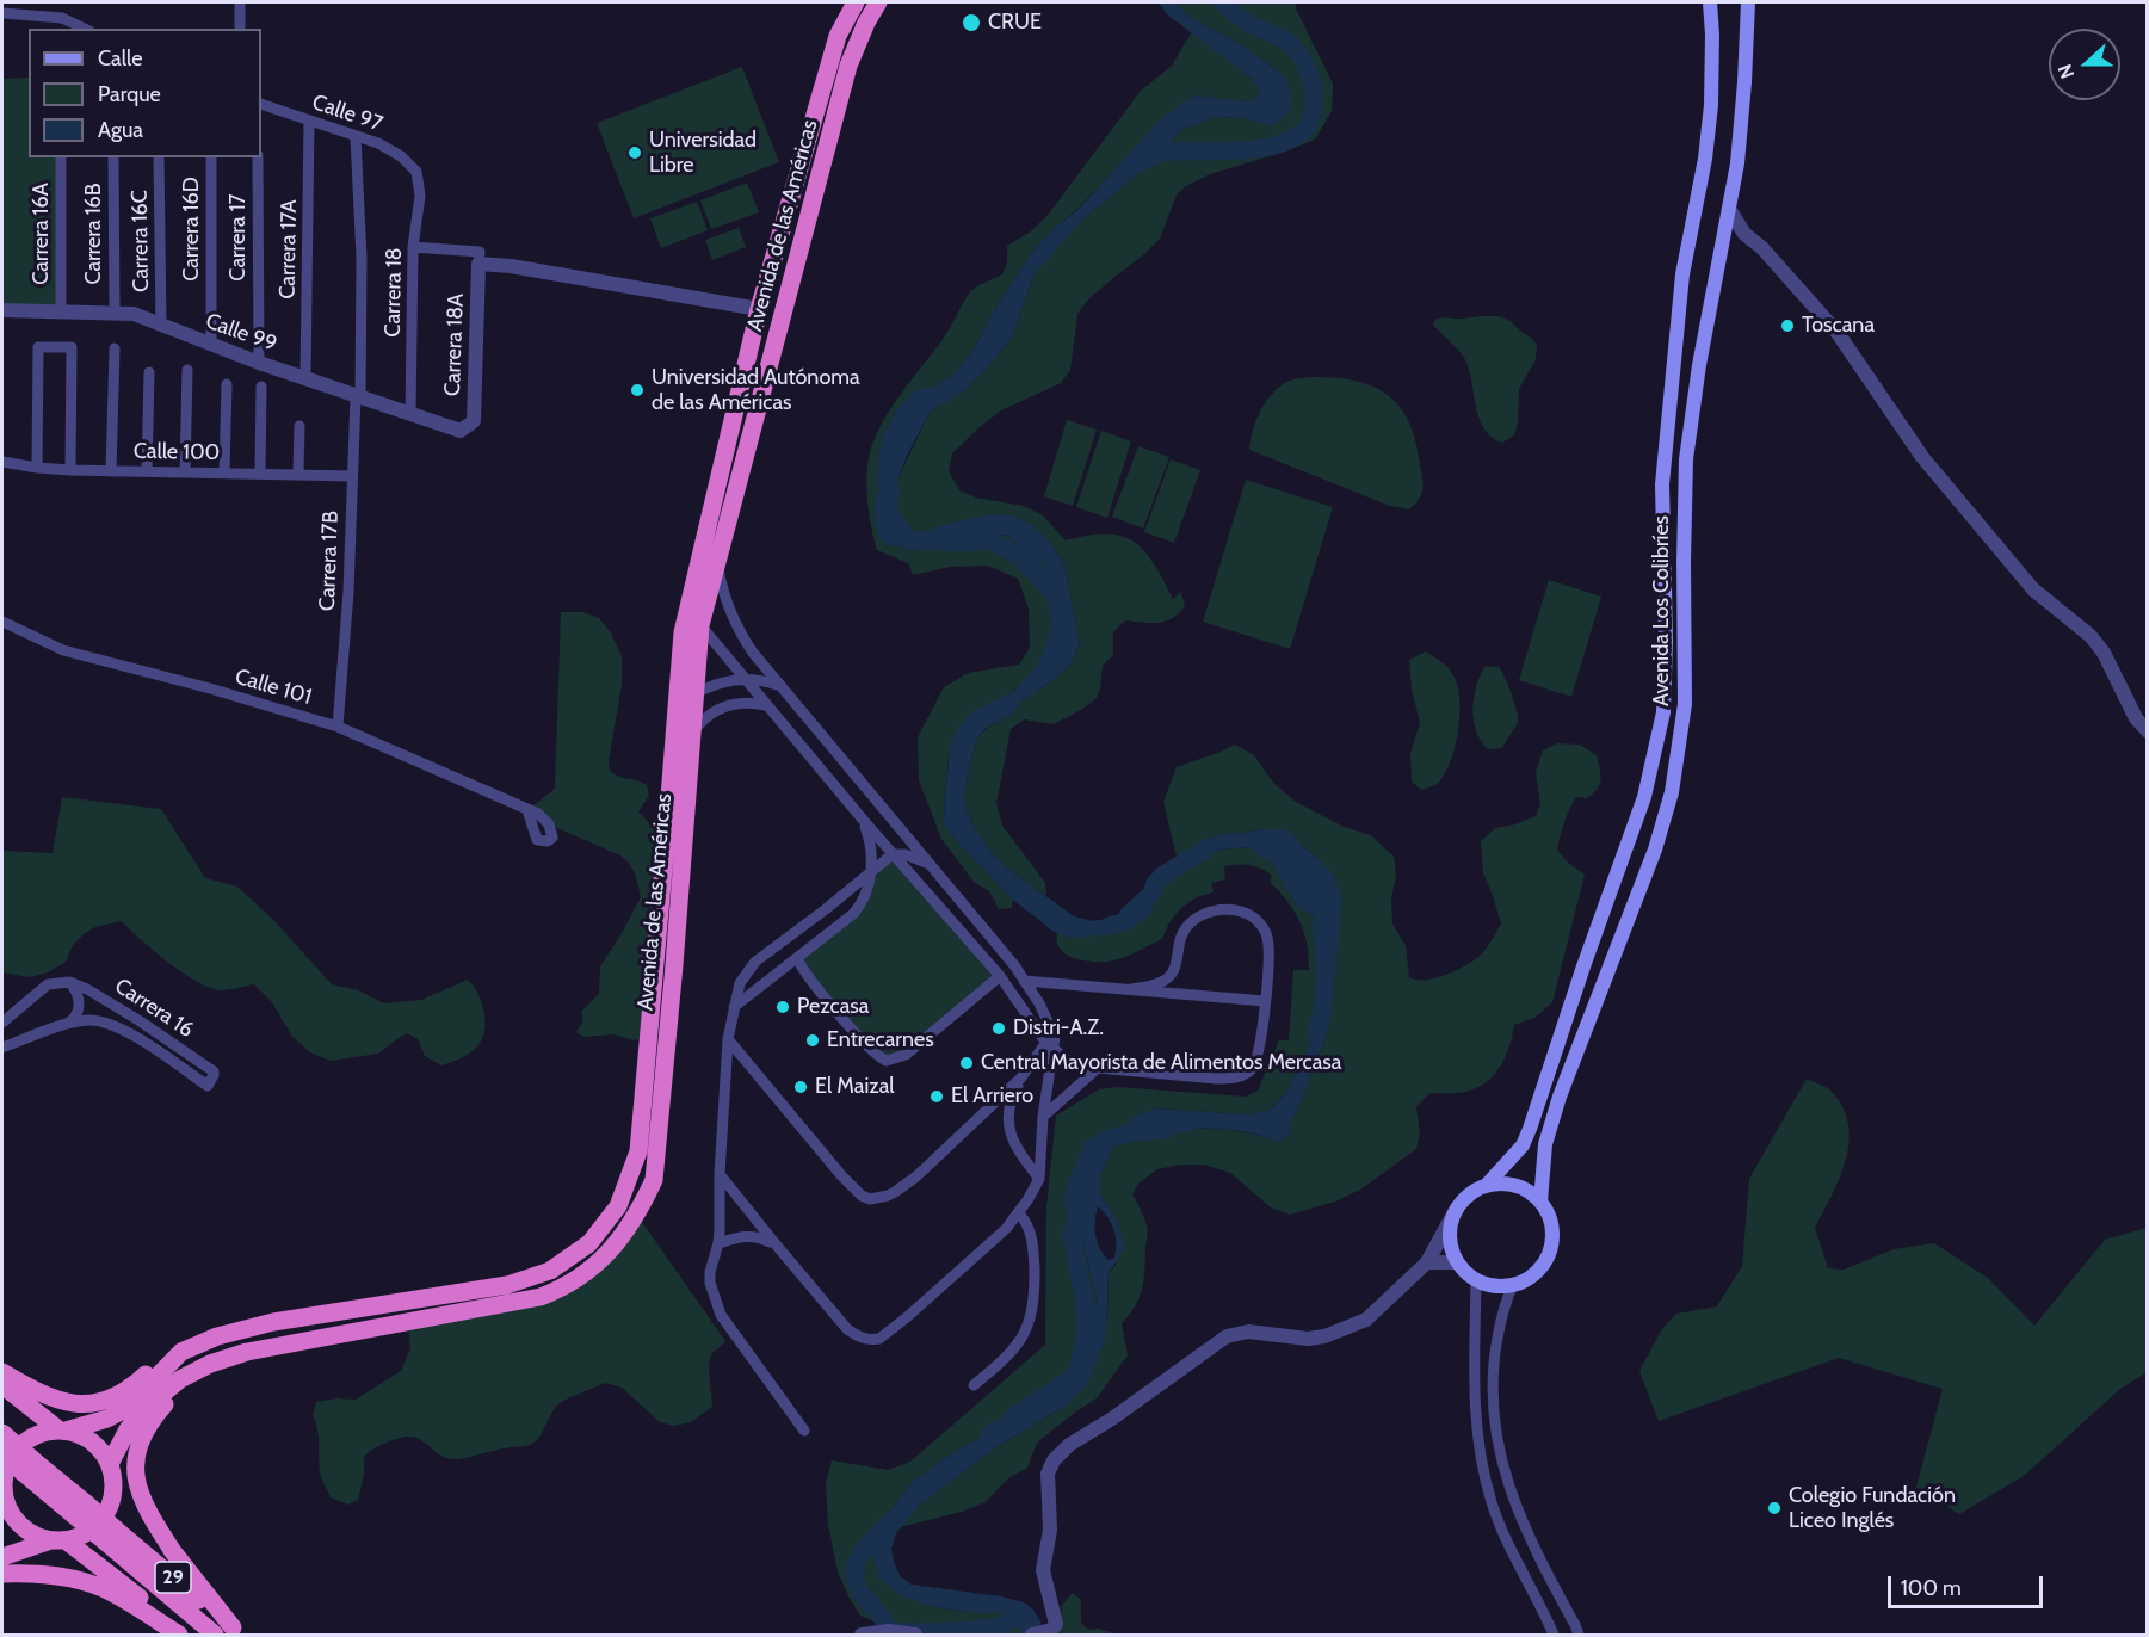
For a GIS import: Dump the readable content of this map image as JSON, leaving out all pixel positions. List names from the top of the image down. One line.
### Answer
{"streets":{"highway":["Avenida de las Américas","29"],"main road":["Avenida Los Colibríes"],"street":["Calle 97","Carrera 16D","Carrera 16A","Carrera 16B","Carrera 17","Carrera 16C","Carrera 17A","Carrera 18","Calle 99","Carrera 18A","Calle 100","Carrera 17B","Calle 101","Carrera 16"]},"crossings":[["Calle 97","Carrera 17A"],["Calle 97","Carrera 18"],["Calle 97","Carrera 17B"],["Carrera 16D","Calle 99"],["Carrera 16A","Calle 99"],["Carrera 16B","Calle 99"],["Carrera 17","Calle 99"],["Carrera 16C","Calle 99"],["Carrera 17A","Calle 99"],["Carrera 18","Calle 99"],["Calle 99","Carrera 18A"],["Calle 99","Carrera 17B"],["Calle 100","Carrera 17B"],["Carrera 17B","Calle 101"]],"places":["CRUE","Universidad Libre","Toscana","Universidad Autónoma de las Américas","Pezcasa","Distri-A.Z.","Entrecarnes","Central Mayorista de Alimentos Mercasa","El Maizal","El Arriero","Colegio Fundación Liceo Inglés"],"legend":["Calle","Parque","Agua"],"scale_bar":"100 m","north":"left"}
